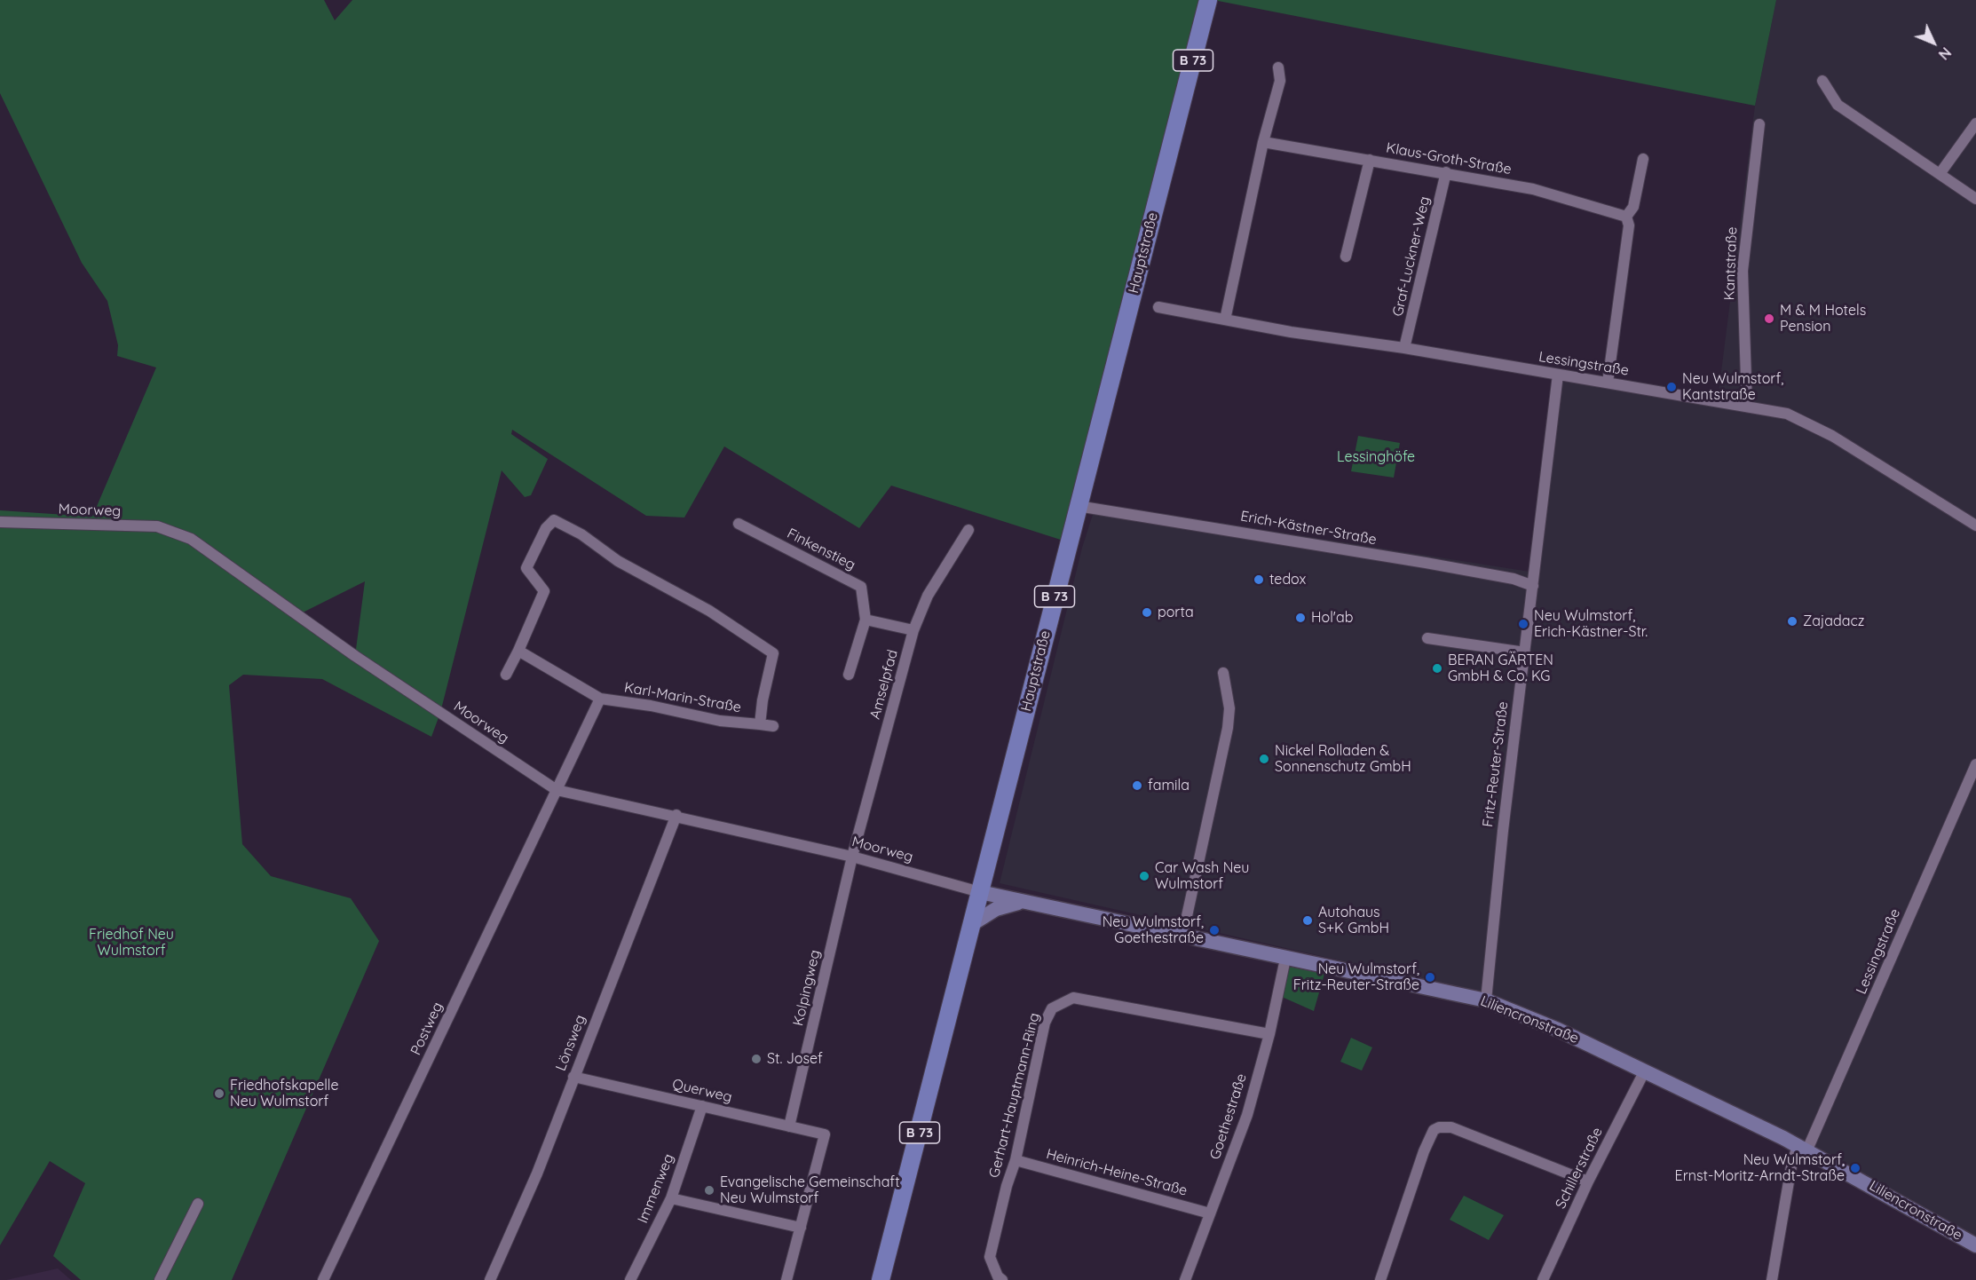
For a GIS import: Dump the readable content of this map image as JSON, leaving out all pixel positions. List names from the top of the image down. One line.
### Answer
{"streets":{"main road":["B 73","Hauptstraße"],"street":["Klaus-Groth-Straße","Graf-Luckner-Weg","Kantstraße","Lessingstraße","Moorweg","Erich-Kästner-Straße","Finkenstieg","Amselpfad","Karl-Marin-Straße","Fritz-Reuter-Straße","Kolpingweg","Liliencronstraße","Postweg","Lönsweg","Querweg","Gerhart-Hauptmann-Ring","Goethestraße","Schillerstraße","Heinrich-Heine-Straße","Immenweg"]},"crossings":[["Klaus-Groth-Straße","Graf-Luckner-Weg"],["Hauptstraße","Moorweg"],["Hauptstraße","Erich-Kästner-Straße"],["Hauptstraße","Liliencronstraße"],["Graf-Luckner-Weg","Lessingstraße"],["Kantstraße","Lessingstraße"],["Lessingstraße","Fritz-Reuter-Straße"],["Lessingstraße","Liliencronstraße"],["Moorweg","Amselpfad"],["Moorweg","Kolpingweg"],["Moorweg","Liliencronstraße"],["Moorweg","Postweg"],["Moorweg","Lönsweg"],["Erich-Kästner-Straße","Fritz-Reuter-Straße"],["Amselpfad","Kolpingweg"],["Karl-Marin-Straße","Postweg"],["Fritz-Reuter-Straße","Liliencronstraße"],["Kolpingweg","Querweg"],["Liliencronstraße","Goethestraße"],["Liliencronstraße","Schillerstraße"],["Lönsweg","Querweg"],["Querweg","Immenweg"],["Gerhart-Hauptmann-Ring","Goethestraße"],["Gerhart-Hauptmann-Ring","Heinrich-Heine-Straße"],["Goethestraße","Heinrich-Heine-Straße"]],"parks":["Lessinghöfe","Friedhof Neu Wulmstorf"],"places":["M & M Hotels Pension","Neu Wulmstorf, Kantstraße","tedox","porta","Hol'ab","Zajadacz","Neu Wulmstorf, Erich-Kästner-Str.","BERAN GÄRTEN GmbH & Co. KG","Nickel Rolladen & Sonnenschutz GmbH","famila","Car Wash Neu Wulmstorf","Autohaus S+K GmbH","Neu Wulmstorf, Goethestraße","Neu Wulmstorf, Fritz-Reuter-Straße","St. Josef","Friedhofskapelle Neu Wulmstorf","Neu Wulmstorf, Ernst-Moritz-Arndt-Straße","Evangelische Gemeinschaft Neu Wulmstorf"],"north":"bottom right"}
